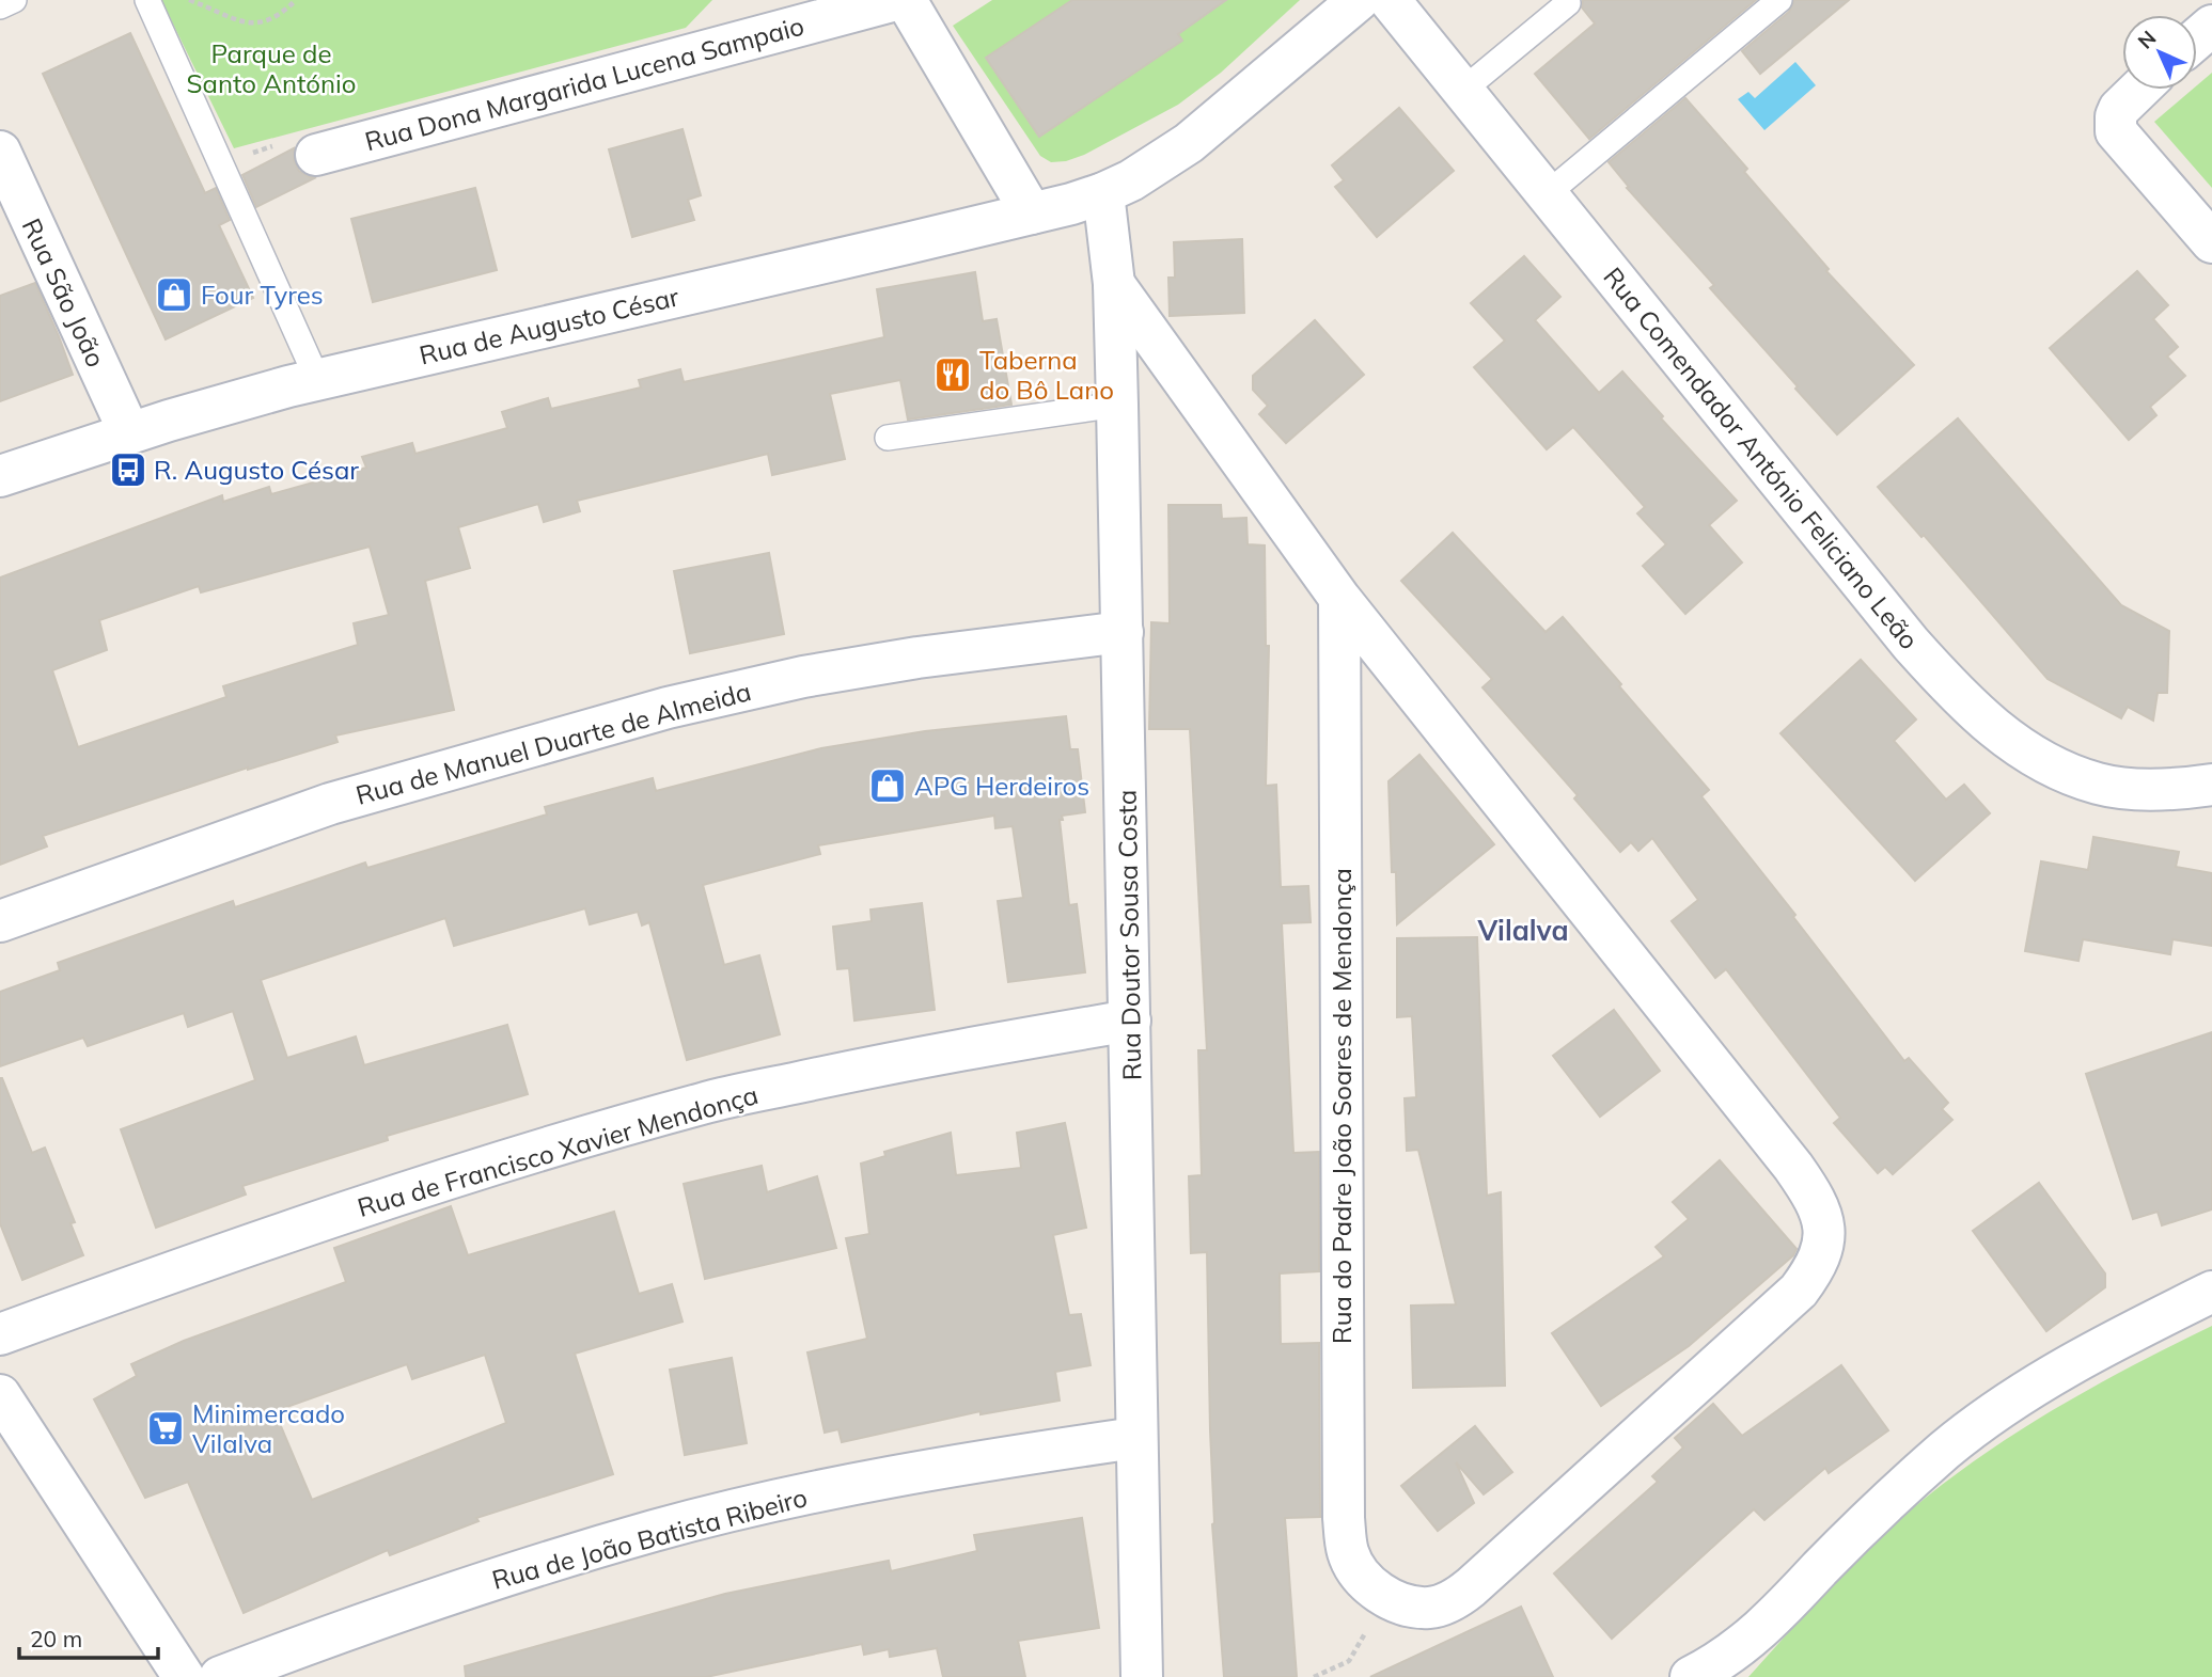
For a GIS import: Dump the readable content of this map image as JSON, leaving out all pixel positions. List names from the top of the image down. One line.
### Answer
{"streets":{"street":["Rua Dona Margarida Lucena Sampaio","Rua São João","Rua de Augusto César","Rua Comendador António Feliciano Leão","Rua de Manuel Duarte de Almeida","Rua Doutor Sousa Costa","Rua do Padre João Soares de Mendonça","Rua de Francisco Xavier Mendonça","Rua de João Batista Ribeiro"]},"crossings":[["Rua São João","Rua de Augusto César"],["Rua de Augusto César","Rua Doutor Sousa Costa"],["Rua de Manuel Duarte de Almeida","Rua Doutor Sousa Costa"],["Rua Doutor Sousa Costa","Rua de Francisco Xavier Mendonça"],["Rua Doutor Sousa Costa","Rua de João Batista Ribeiro"]],"districts":["Vilalva"],"parks":["Parque de Santo António"],"places":{"shop":["Four Tyres","APG Herdeiros"],"restaurant":["Taberna do Bô Lano"],"bus stop":["R. Augusto César"],"supermarket":["Minimercado Vilalva"]},"scale_bar":"20 m","north":"top left"}
